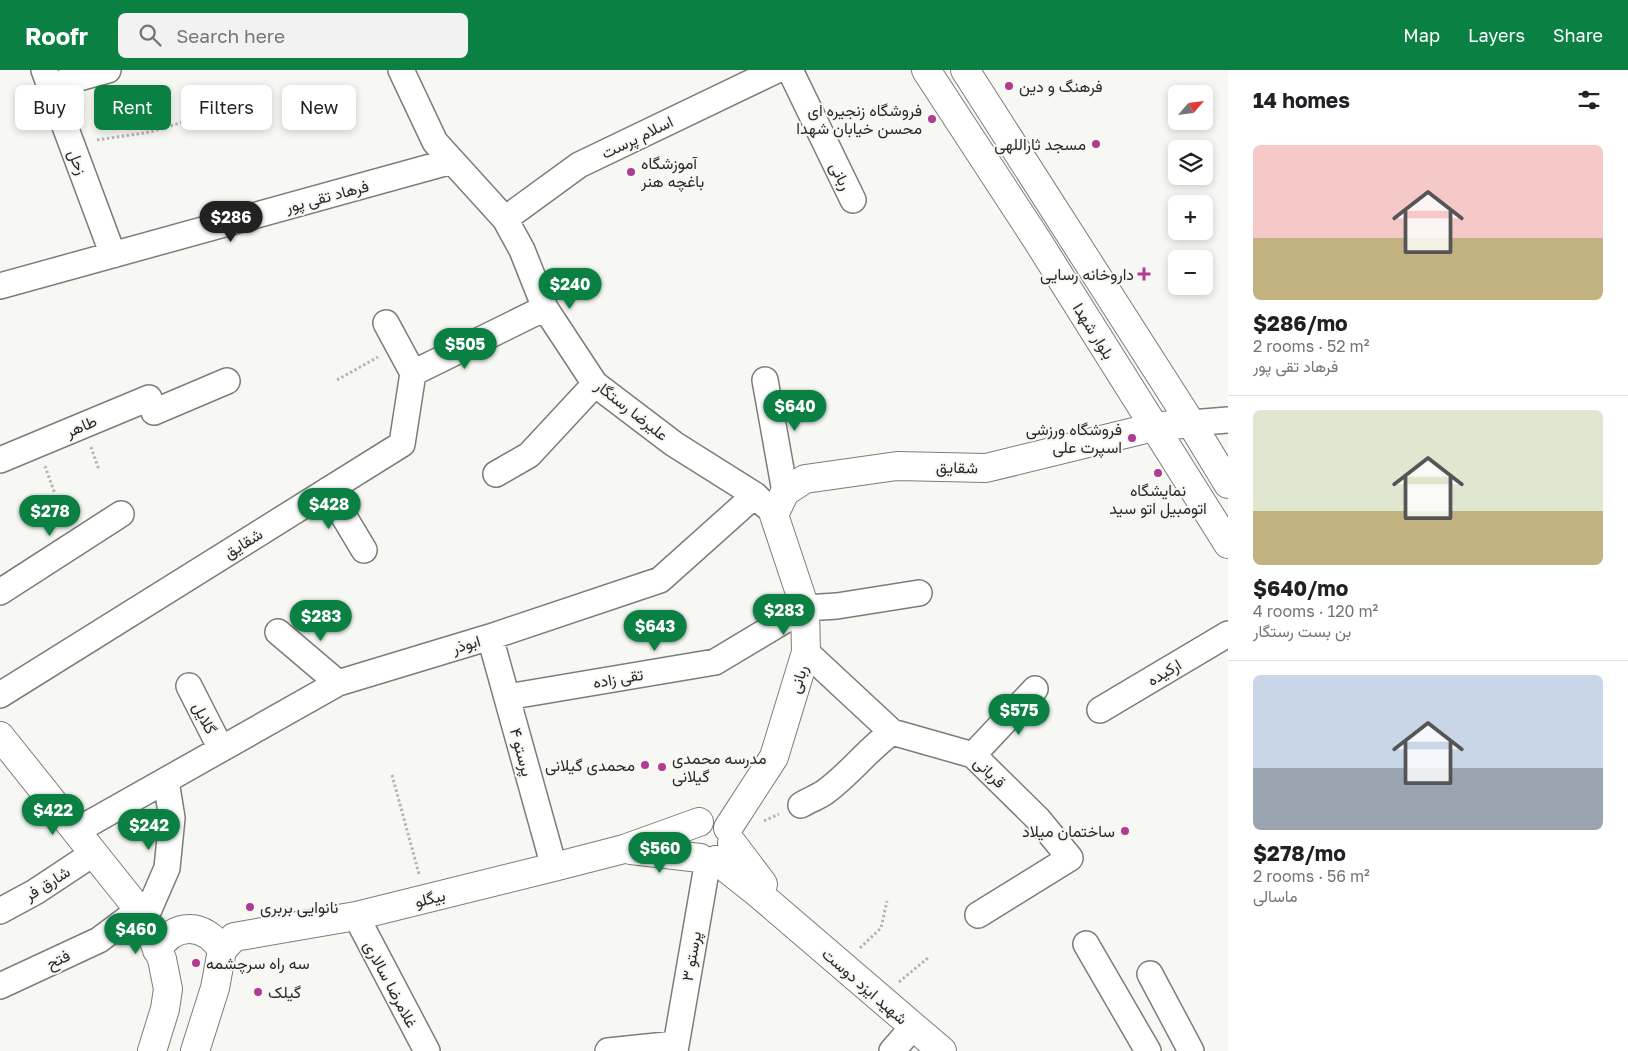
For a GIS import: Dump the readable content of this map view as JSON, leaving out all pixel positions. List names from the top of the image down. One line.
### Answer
{"streets":{"main road":["ربانی","بلوار شهدا","شقایق","بیگلو","شهید ایزد دوست"],"street":["اسلام پرست","زحل","فرهاد تقی پور","علیرضا رستگار","طاهر","ابوذر","ارکیده","تقی زاده","گلایل","پرستو ۴","قربانی","شارق فر","پرستو ۳","فتح","غلامرضا سالاری"]},"crossings":[["اسلام پرست","علیرضا رستگار"],["زحل","فرهاد تقی پور"],["ربانی","علیرضا رستگار"],["ربانی","شقایق"],["ربانی","تقی زاده"],["ربانی","قربانی"],["ربانی","بیگلو"],["ربانی","پرستو ۳"],["ربانی","شهید ایزد دوست"],["فرهاد تقی پور","علیرضا رستگار"],["بلوار شهدا","شقایق"],["علیرضا رستگار","شقایق"],["علیرضا رستگار","ابوذر"],["ابوذر","گلایل"],["ابوذر","پرستو ۴"],["تقی زاده","پرستو ۴"],["پرستو ۴","بیگلو"],["بیگلو","پرستو ۳"],["بیگلو","غلامرضا سالاری"],["بیگلو","شهید ایزد دوست"],["پرستو ۳","شهید ایزد دوست"]],"places":{"other":["فرهنگ و دین","فروشگاه زنجیره ای محسن خیابان شهدا","مسجد ثاراللهی","آموزشگاه باغچه هنر","فروشگاه ورزشی اسپرت علی","نمایشگاه اتومبیل اتو سید","محمدی گیلانی","مدرسه محمدی گیلانی","ساختمان میلاد","نانوایی بربری","سه راه سرچشمه","گیلک"],"health":["داروخانه رسایی"]},"north":"top right","page":{"header":"Roofr","search":"Search here","nav":["Map","Layers","Share"],"heading":"14 homes","map_buttons":["+","−"],"chip":["Buy","Rent","Filters","New"],"list":[{"name":"$286/mo","note":"2 rooms · 52 m² · فرهاد تقی پور"},{"name":"$640/mo","note":"4 rooms · 120 m² · بن بست رستگار"},{"name":"$278/mo","note":"2 rooms · 56 m² · ماسالی"}],"price":["$286","$240","$505","$640","$428","$278","$283","$283","$643","$575","$422","$242","$560","$460"]}}
